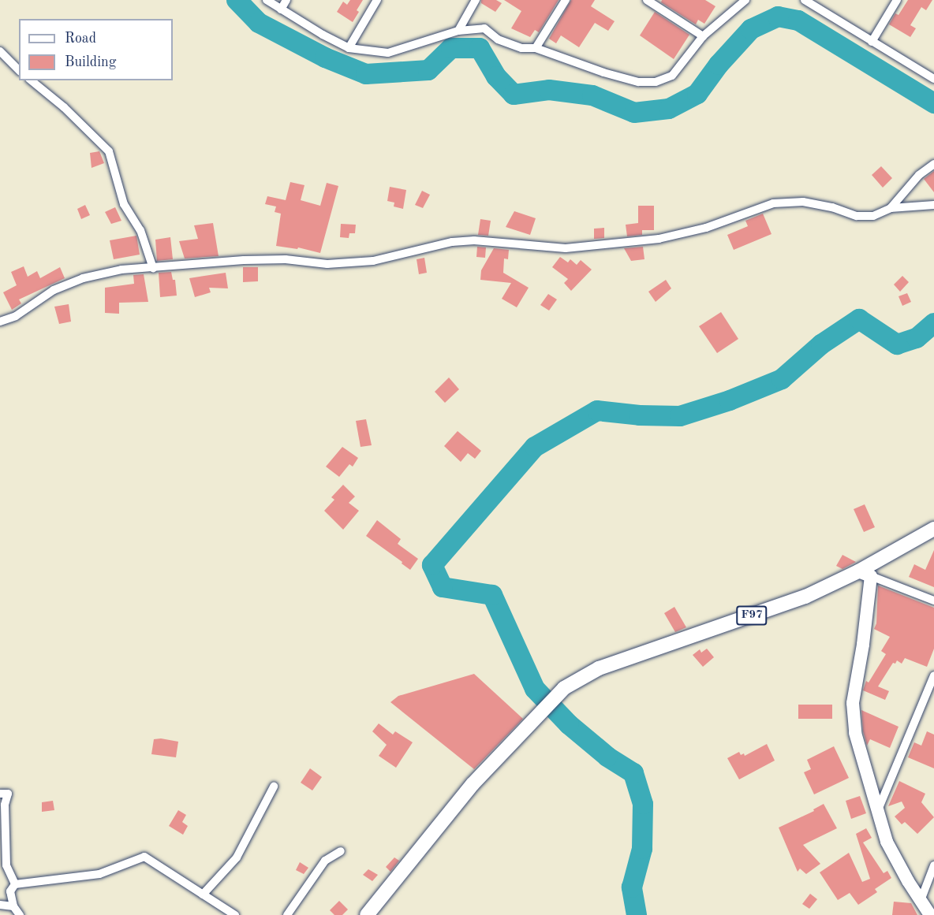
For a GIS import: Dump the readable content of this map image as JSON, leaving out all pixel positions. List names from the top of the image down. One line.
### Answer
{"streets":{"main road":["F97"]},"legend":["Road","Building"]}
